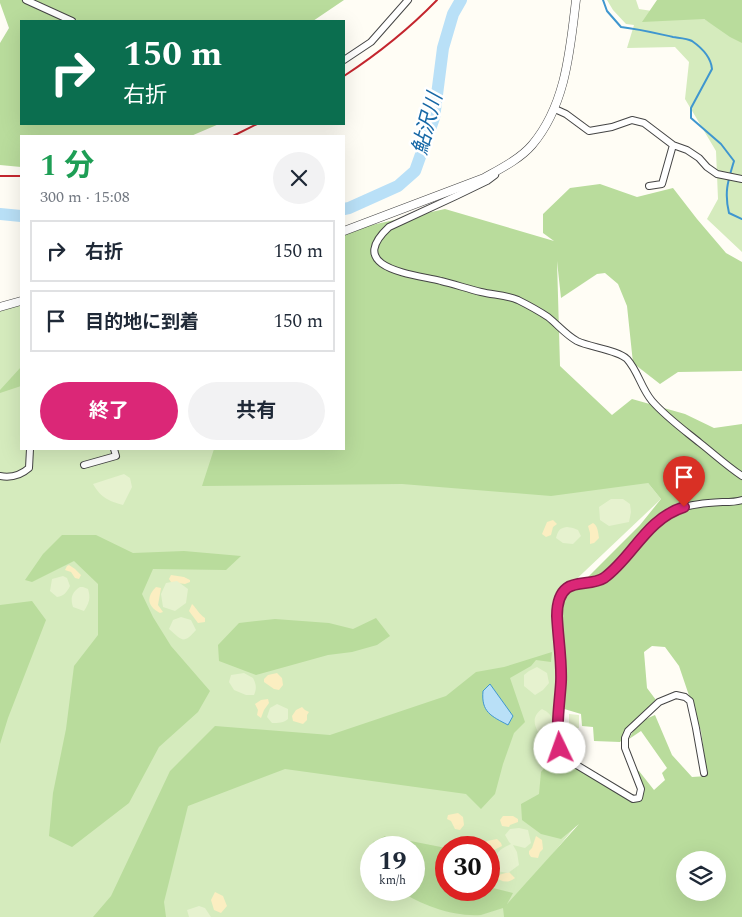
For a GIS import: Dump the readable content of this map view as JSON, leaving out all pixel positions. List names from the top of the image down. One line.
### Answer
{"water":["鮎沢川"],"page":{"turn":["150 m","右折"],"heading":["1 分","300 m · 15:08"],"list":[{"name":"右折","value":"150 m"},{"name":"目的地に到着","value":"150 m"}],"buttons":["終了","共有"],"speed":"19 km/h","limit":"30"}}
